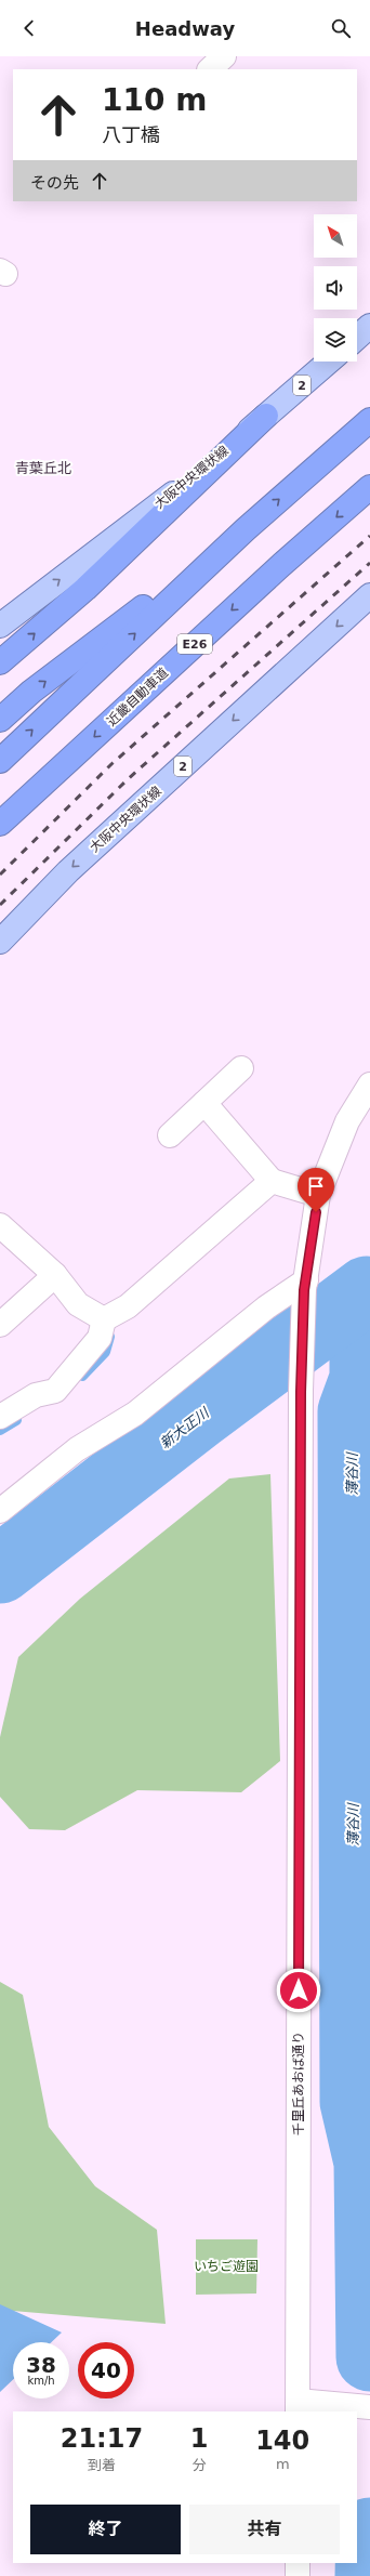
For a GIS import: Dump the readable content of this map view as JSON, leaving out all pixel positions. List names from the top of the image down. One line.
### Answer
{"streets":{"highway":["E26","近畿自動車道"],"main road":["2","大阪中央環状線"],"street":["千里丘あおば通り"]},"districts":["青葉丘北"],"water":["新大正川","薄谷川"],"parks":["いちご遊園"],"north":"top left","page":{"header":"Headway","turn":["110 m","八丁橋"],"then":"その先","speed":"38 km/h","limit":"40","eta":["21:17","到着","1","分","140","m"],"buttons":["終了","共有"]}}
